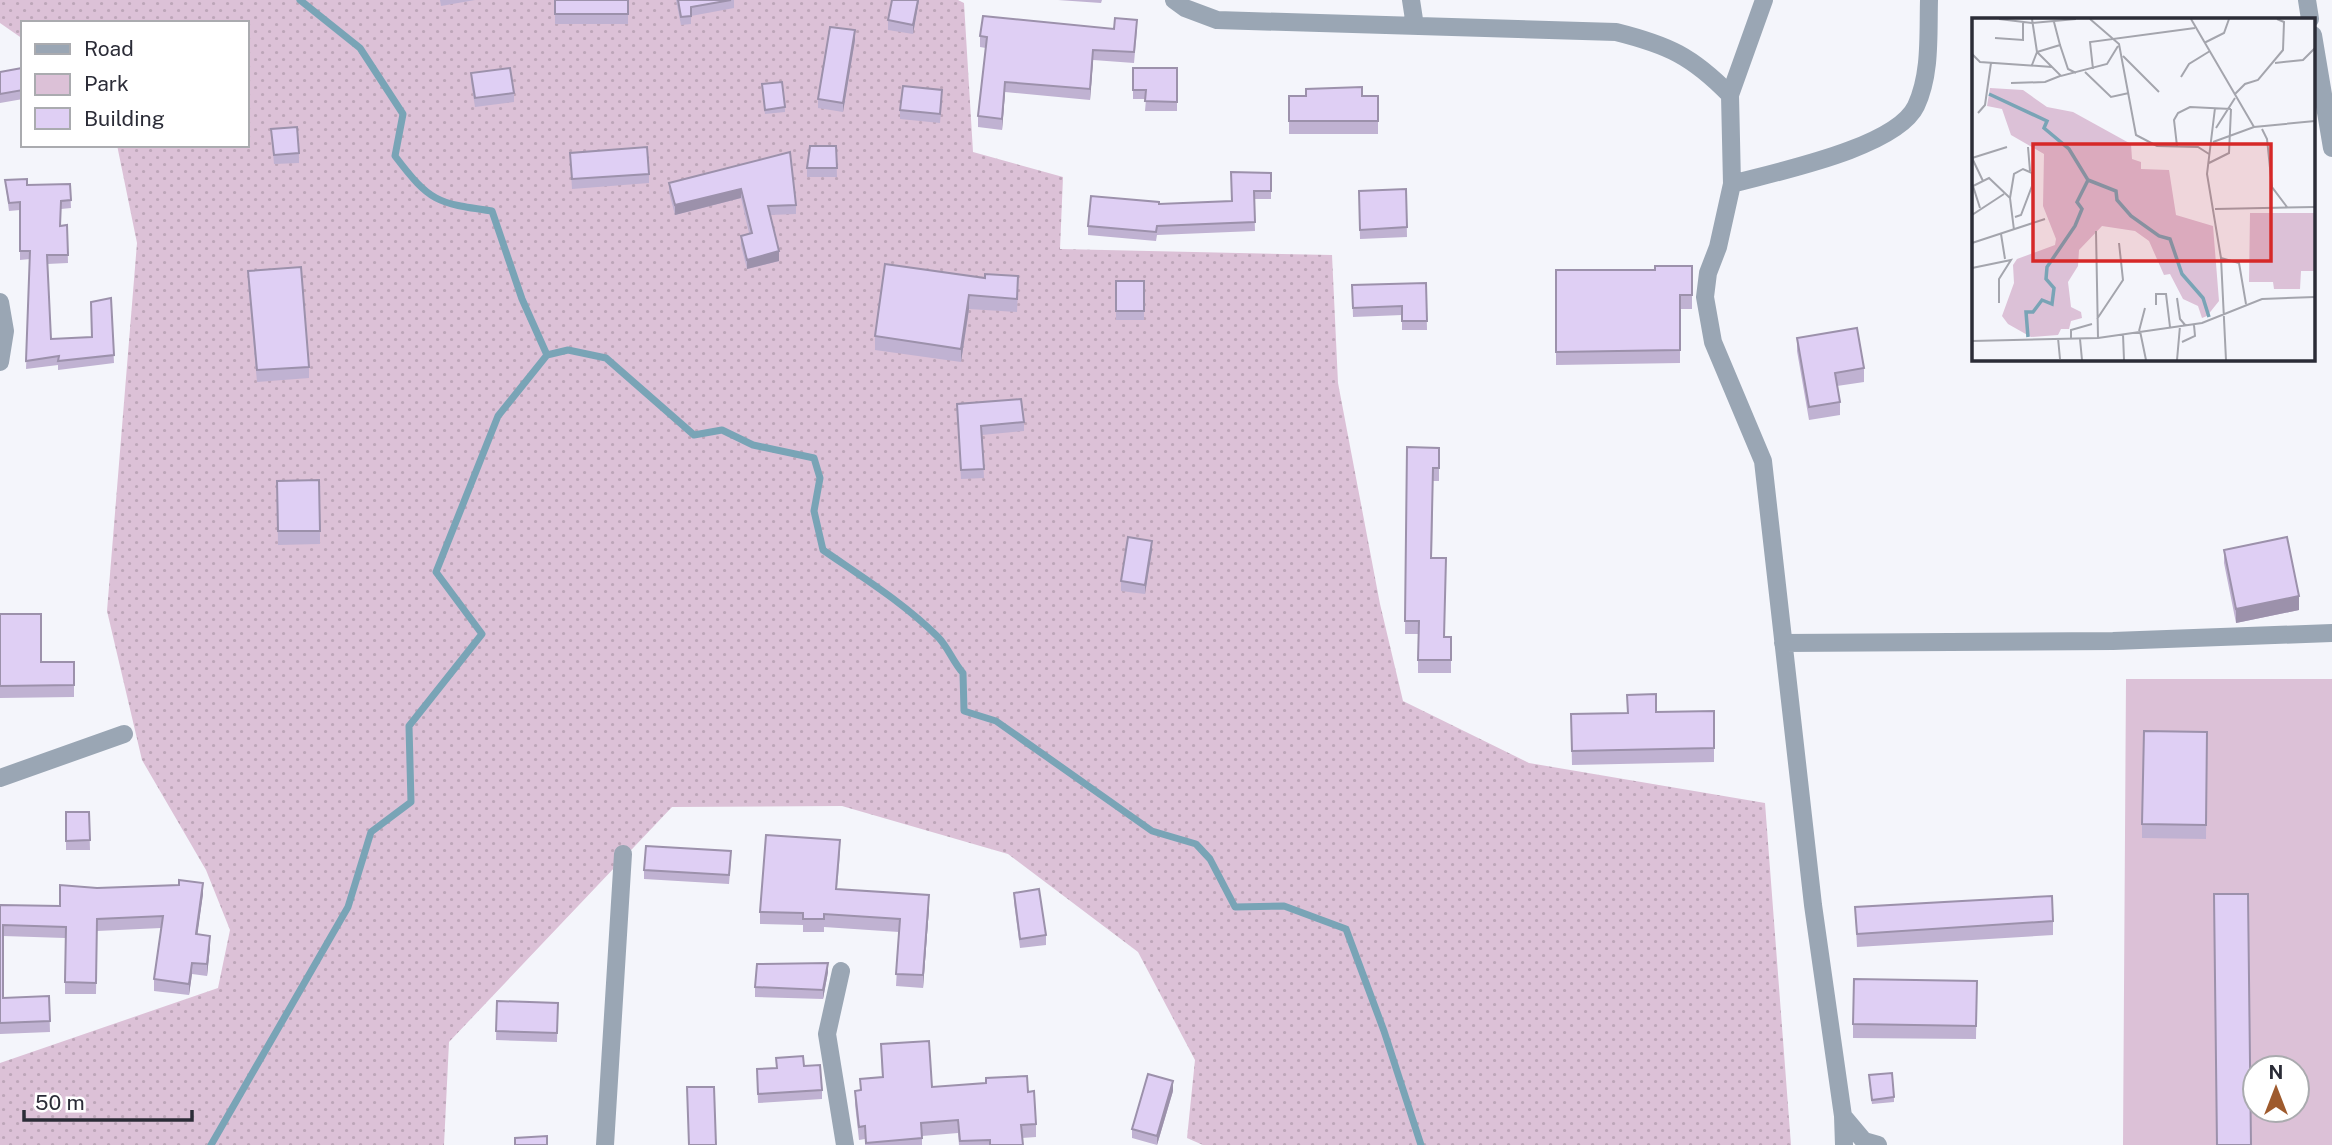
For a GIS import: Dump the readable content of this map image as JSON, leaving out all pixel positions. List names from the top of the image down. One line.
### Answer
{"legend":["Road","Park","Building"],"scale_bar":"50 m","north":"top"}
